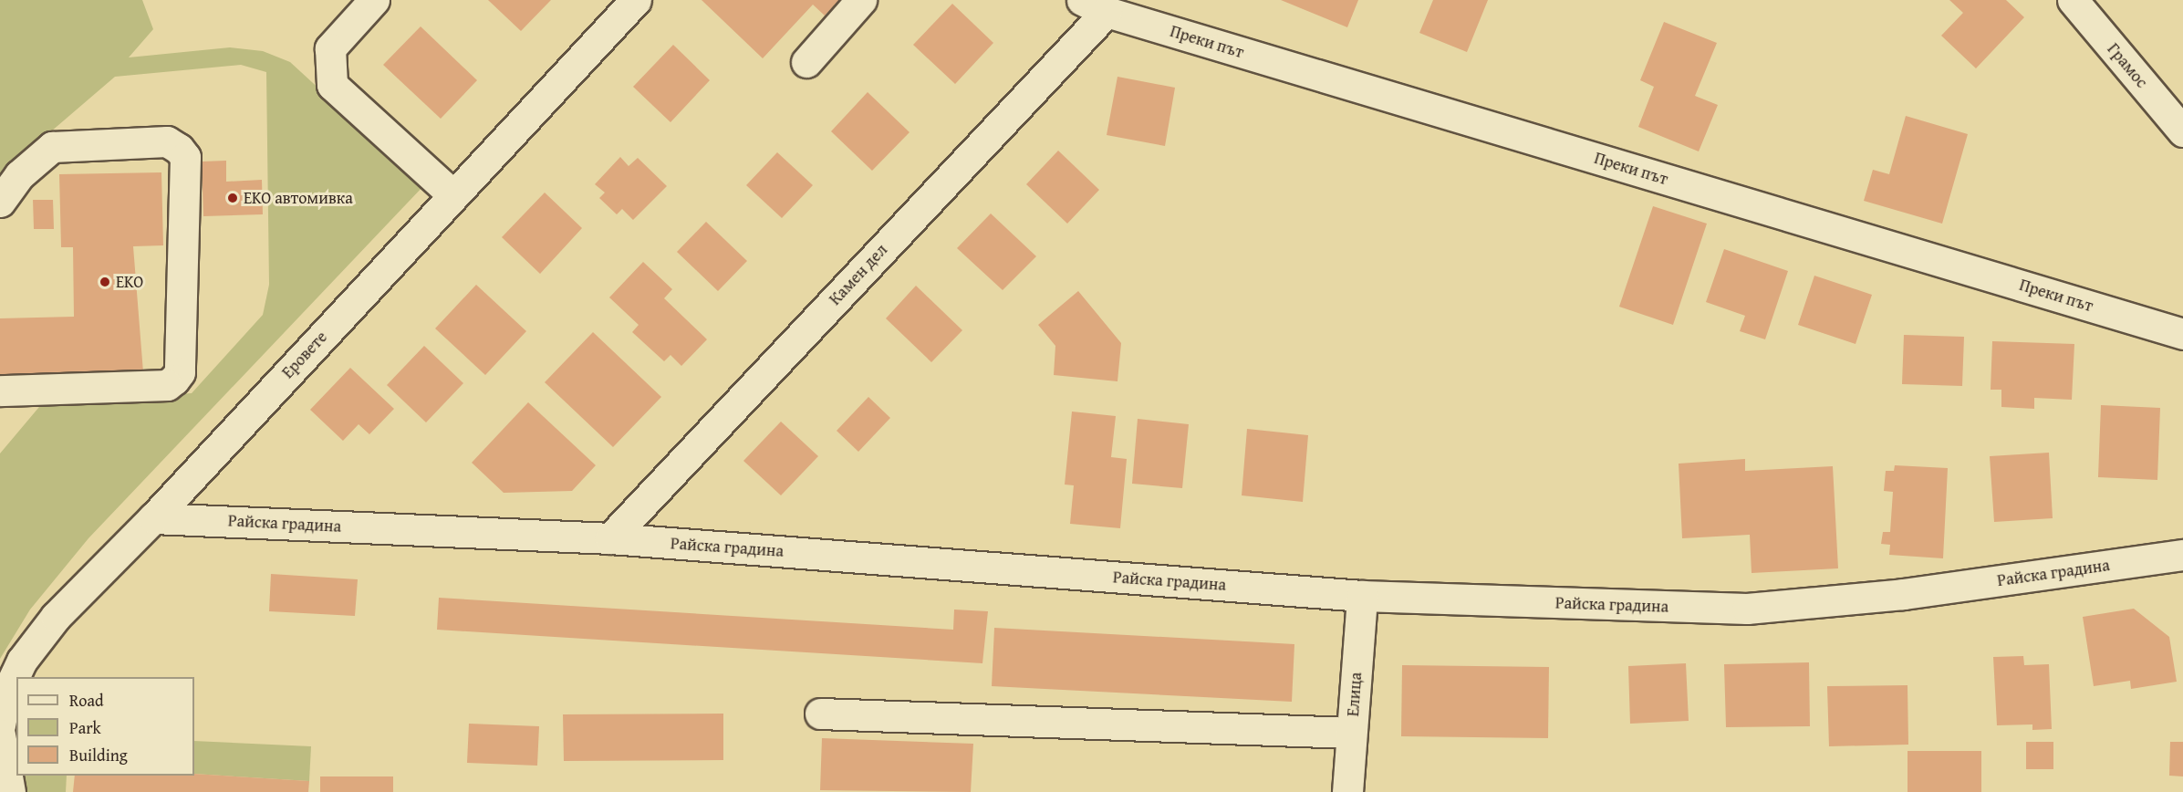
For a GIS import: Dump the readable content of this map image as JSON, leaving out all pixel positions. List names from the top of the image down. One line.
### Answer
{"streets":{"street":["Преки път","Грамос","Камен дел","Еровете","Райска градина","Елица"]},"crossings":[["Преки път","Камен дел"],["Камен дел","Райска градина"],["Еровете","Райска градина"],["Райска градина","Елица"]],"places":["EKO автомивка","EKO"],"legend":["Road","Park","Building"]}
